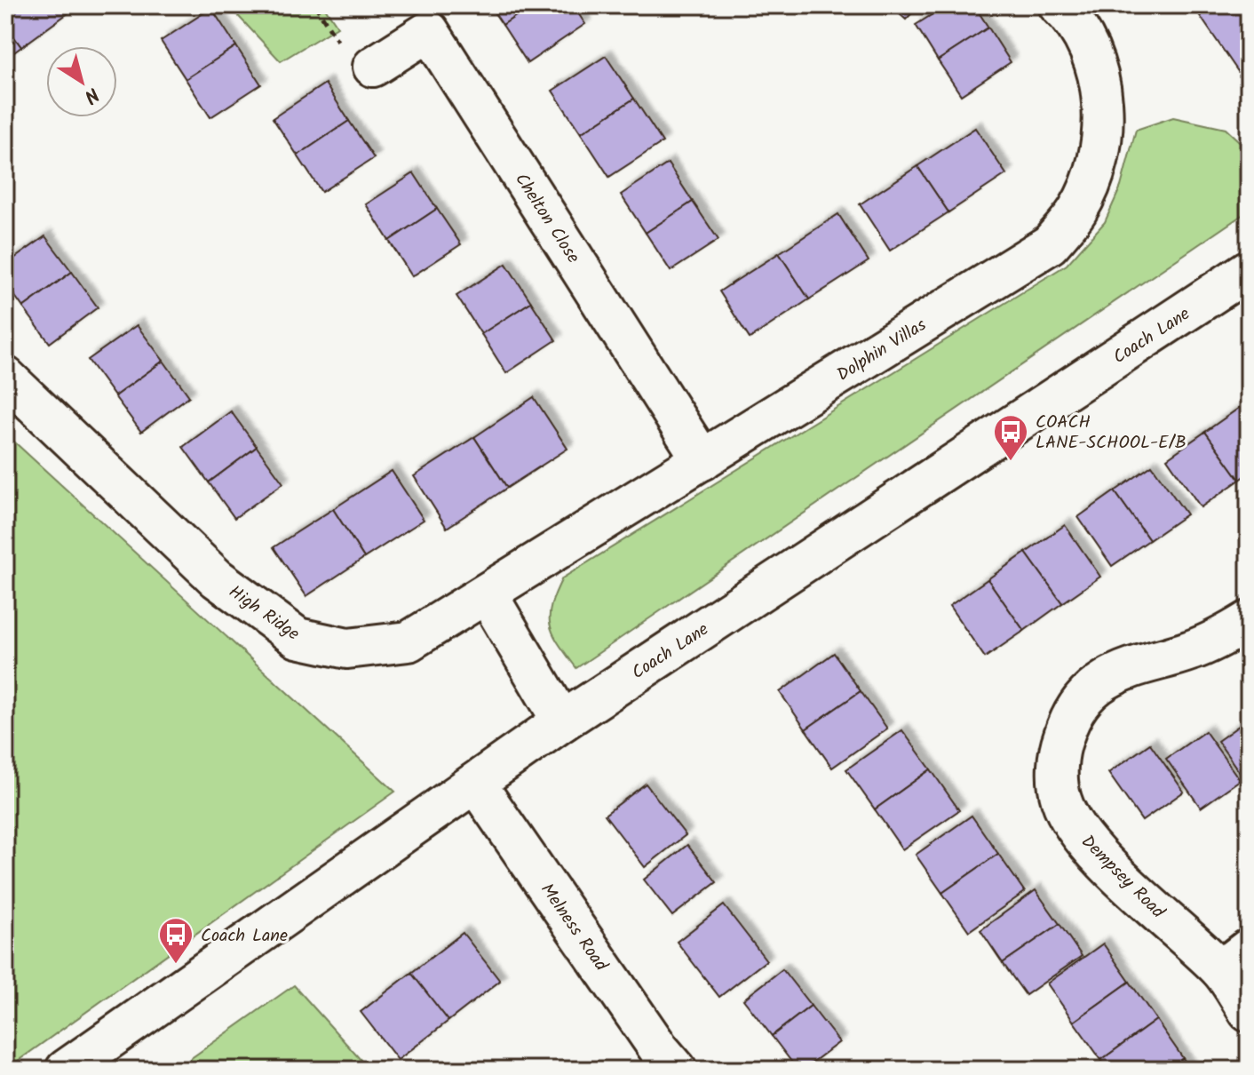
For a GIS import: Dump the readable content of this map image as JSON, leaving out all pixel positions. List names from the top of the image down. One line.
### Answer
{"streets":{"street":["Chelton Close","Coach Lane","Dolphin Villas","High Ridge","Dempsey Road","Melness Road"]},"crossings":[["Chelton Close","Dolphin Villas"],["Coach Lane","Melness Road"],["Dolphin Villas","High Ridge"]],"places":{"bus stop":["COACH LANE-SCHOOL-E/B","Coach Lane"]},"north":"bottom right"}
